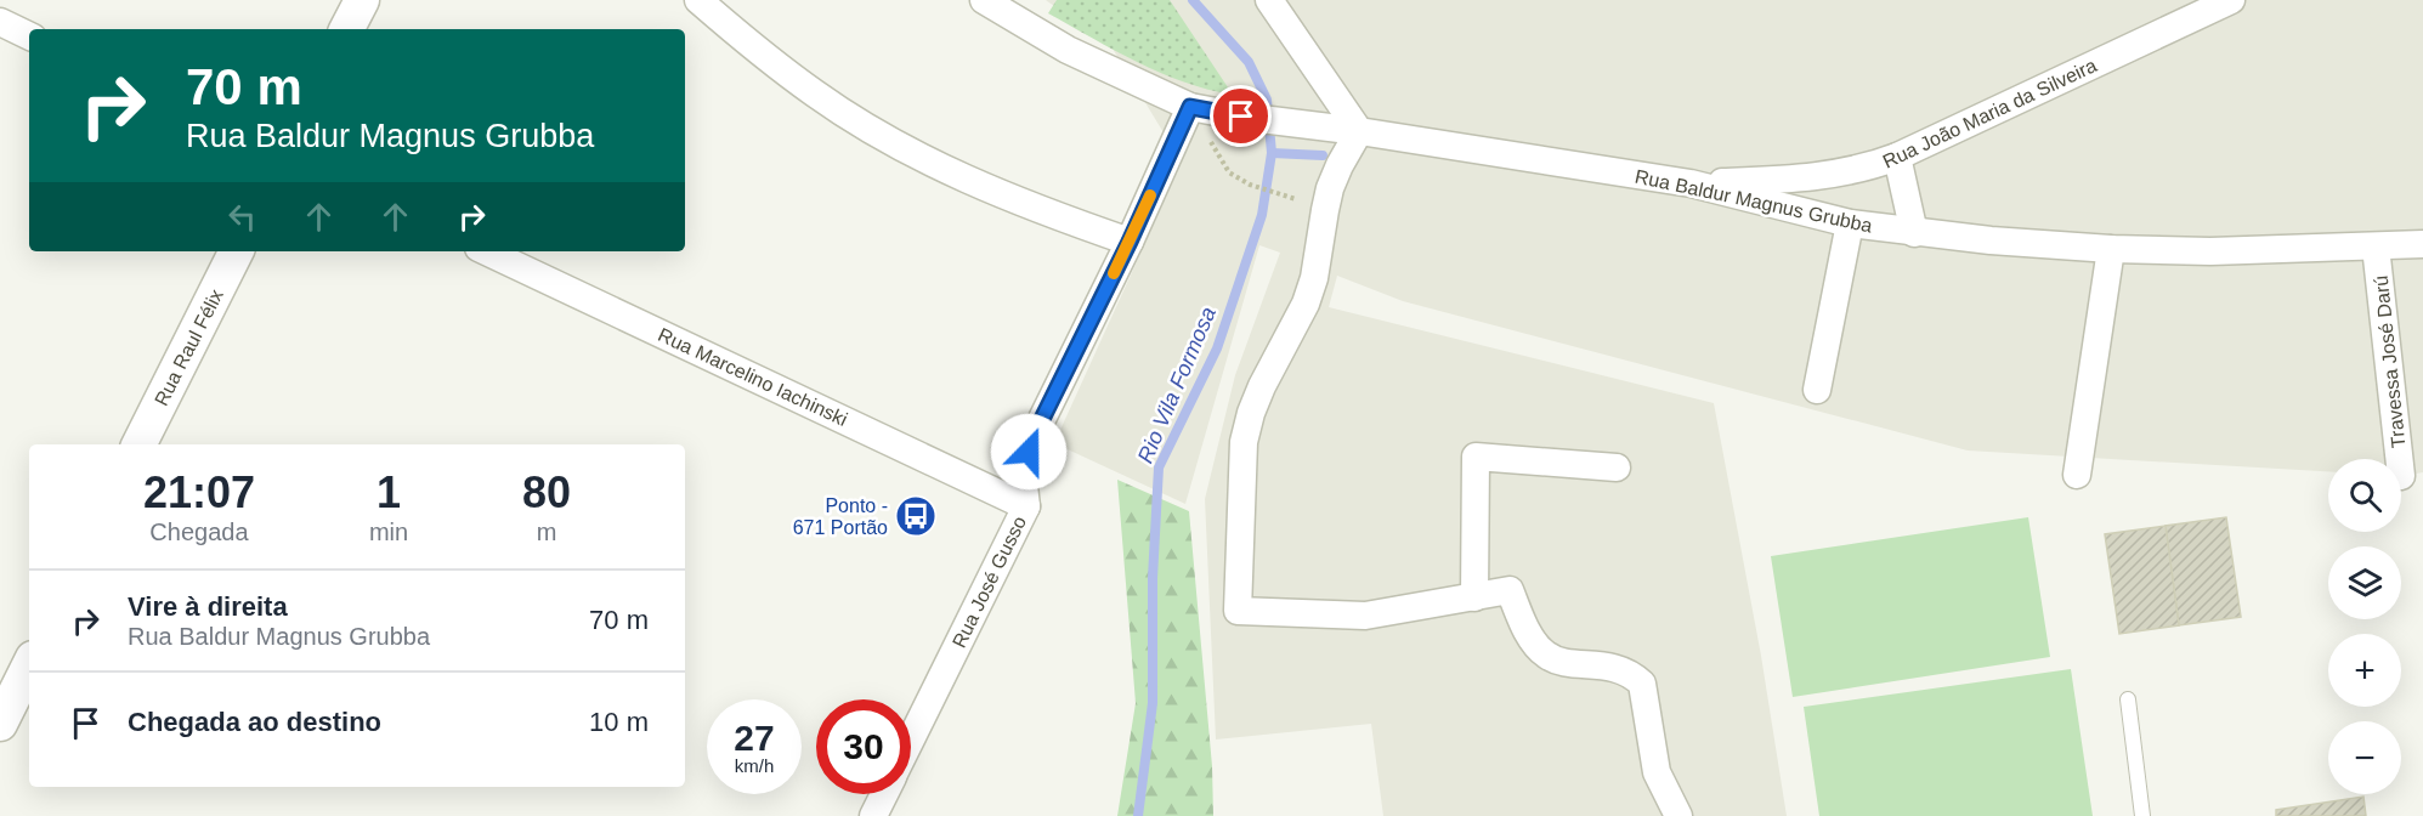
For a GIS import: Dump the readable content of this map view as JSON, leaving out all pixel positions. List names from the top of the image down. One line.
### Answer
{"streets":{"street":["Rua João Maria da Silveira","Rua Baldur Magnus Grubba","Rua Raul Félix","Travessa José Darú","Rua Marcelino Iachinski","Rua José Gusso"]},"crossings":[["Rua João Maria da Silveira","Rua Baldur Magnus Grubba"],["Rua Baldur Magnus Grubba","Travessa José Darú"],["Rua Baldur Magnus Grubba","Rua José Gusso"],["Rua Marcelino Iachinski","Rua José Gusso"]],"water":["Rio Vila Formosa"],"places":{"bus stop":["Ponto - 671 Portão"]},"page":{"turn":["70 m","Rua Baldur Magnus Grubba"],"eta":["21:07","Chegada","1","min","80","m"],"map_buttons":["+","−"],"list":[{"name":"Vire à direita","note":"Rua Baldur Magnus Grubba","value":"70 m"},{"name":"Chegada ao destino","value":"10 m"}],"speed":"27 km/h","limit":"30"}}
